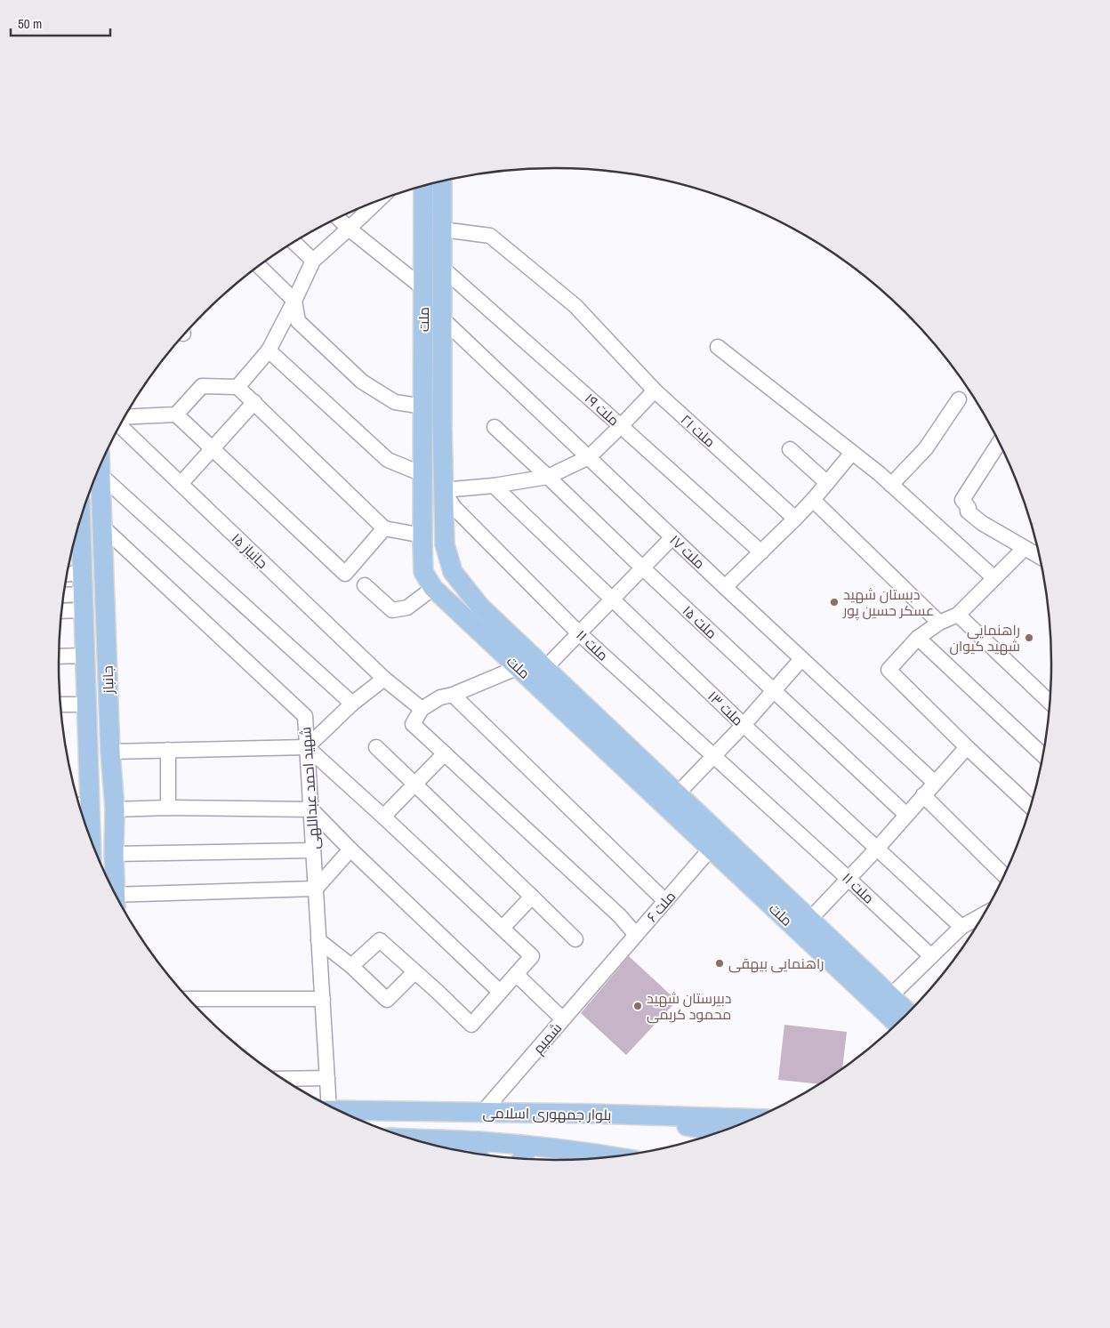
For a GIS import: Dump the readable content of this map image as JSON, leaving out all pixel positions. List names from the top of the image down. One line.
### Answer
{"streets":{"main road":["ملت","جانباز","بلوار جمهوری اسلامی"],"street":["ملت ۱۹","ملت ۲۱","جانباز ۱۵","ملت ۱۷","ملت ۱۵","ملت ۱۱","ملت ۱۳","شهید احمد عبداللهی","ملت ۶","شمیم"]},"crossings":[["ملت","ملت ۱۹"],["ملت","ملت ۲۱"],["ملت","ملت ۱۷"],["ملت","ملت ۱۱"],["ملت","ملت ۶"],["جانباز","شهید احمد عبداللهی"],["ملت ۶","شمیم"],["شمیم","بلوار جمهوری اسلامی"]],"places":["دبستان شهید عسکر حسین پور","راهنمایی شهید کیوان","راهنمایی بیهقی","دبیرستان شهید محمود کریمی"],"scale_bar":"50 m"}
